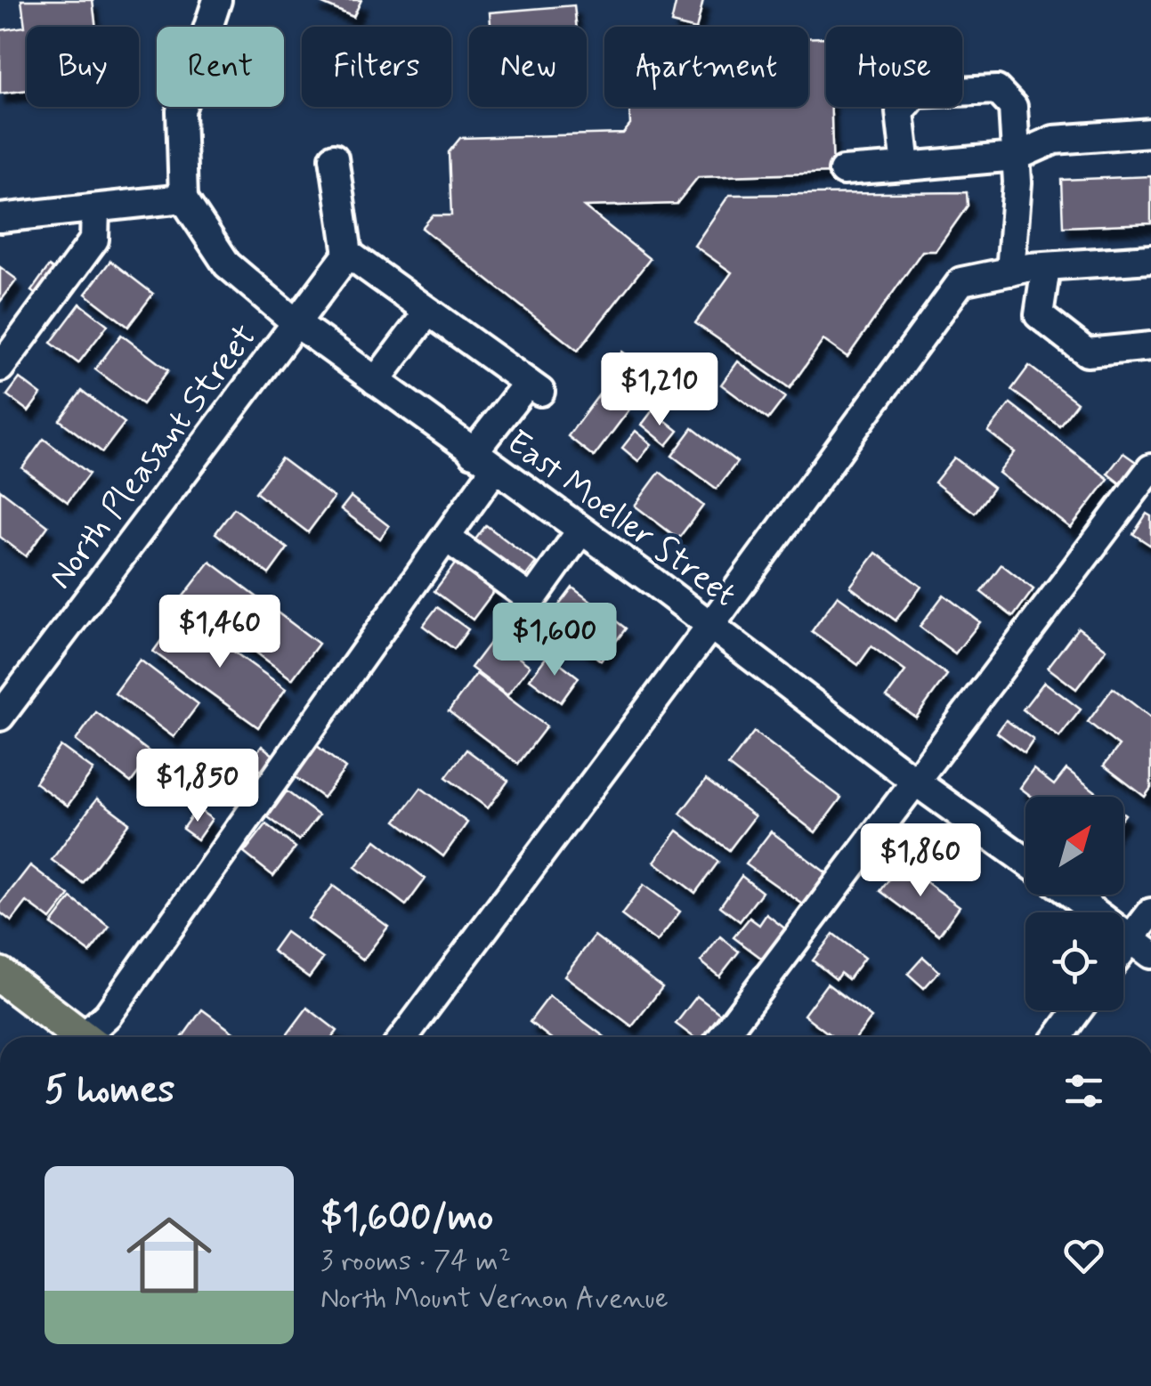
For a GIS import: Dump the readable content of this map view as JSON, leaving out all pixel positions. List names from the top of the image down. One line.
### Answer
{"streets":{"street":["North Pleasant Street","East Moeller Street"]},"crossings":[["North Pleasant Street","East Moeller Street"]],"north":"top right","page":{"chip":["Buy","Rent","Filters","New","Apartment","House"],"price":["$1,210","$1,460","$1,600","$1,850","$1,860"],"heading":"5 homes","list":[{"name":"$1,600/mo","note":"3 rooms · 74 m² · North Mount Vernon Avenue"}]}}
